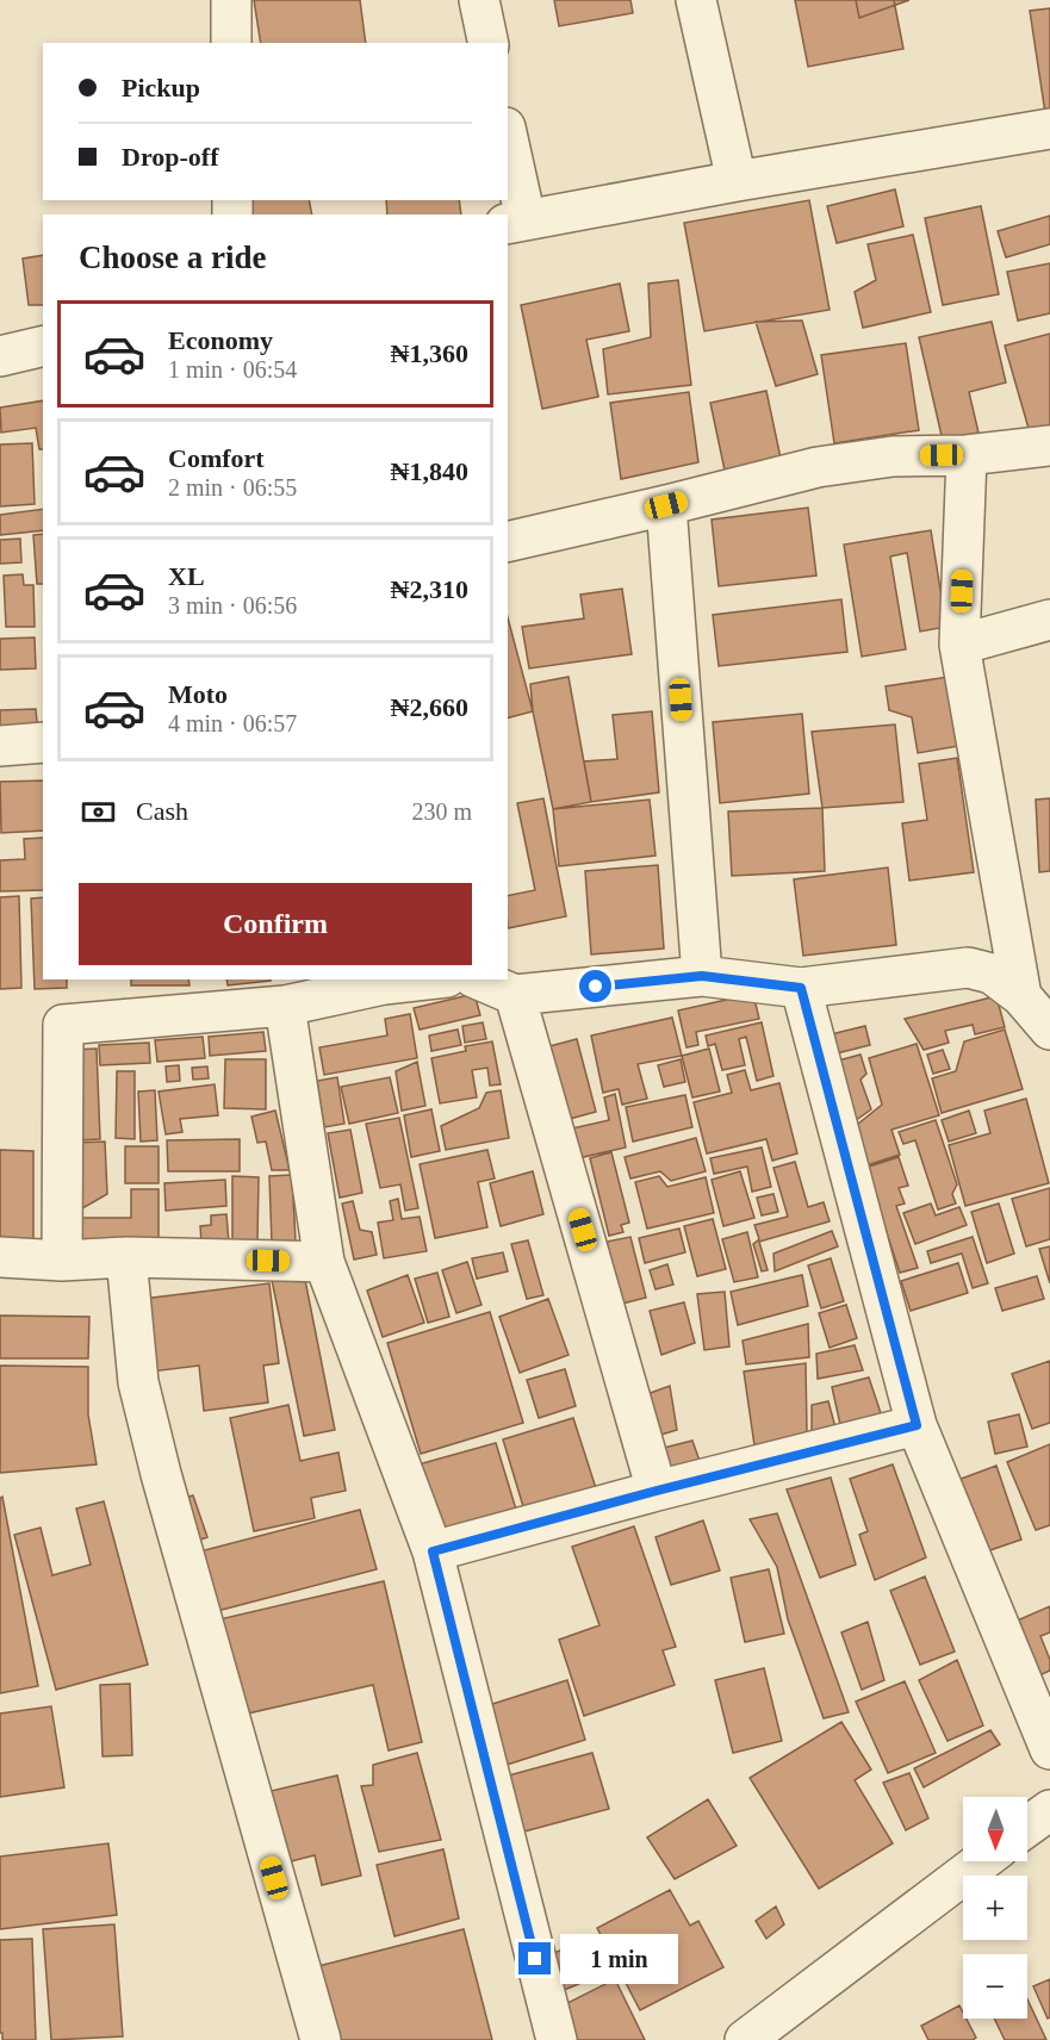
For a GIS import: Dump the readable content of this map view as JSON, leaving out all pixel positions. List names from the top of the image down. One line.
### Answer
{"north":"bottom","page":{"banner":["Pickup","Drop-off"],"heading":"Choose a ride","list":[{"name":"Economy","note":"1 min · 06:54","value":"₦1,360"},{"name":"Comfort","note":"2 min · 06:55","value":"₦1,840"},{"name":"XL","note":"3 min · 06:56","value":"₦2,310"},{"name":"Moto","note":"4 min · 06:57","value":"₦2,660"}],"pay":["Cash","230 m"],"buttons":"Confirm","map_buttons":["+","−"],"bubble":"1 min"}}
